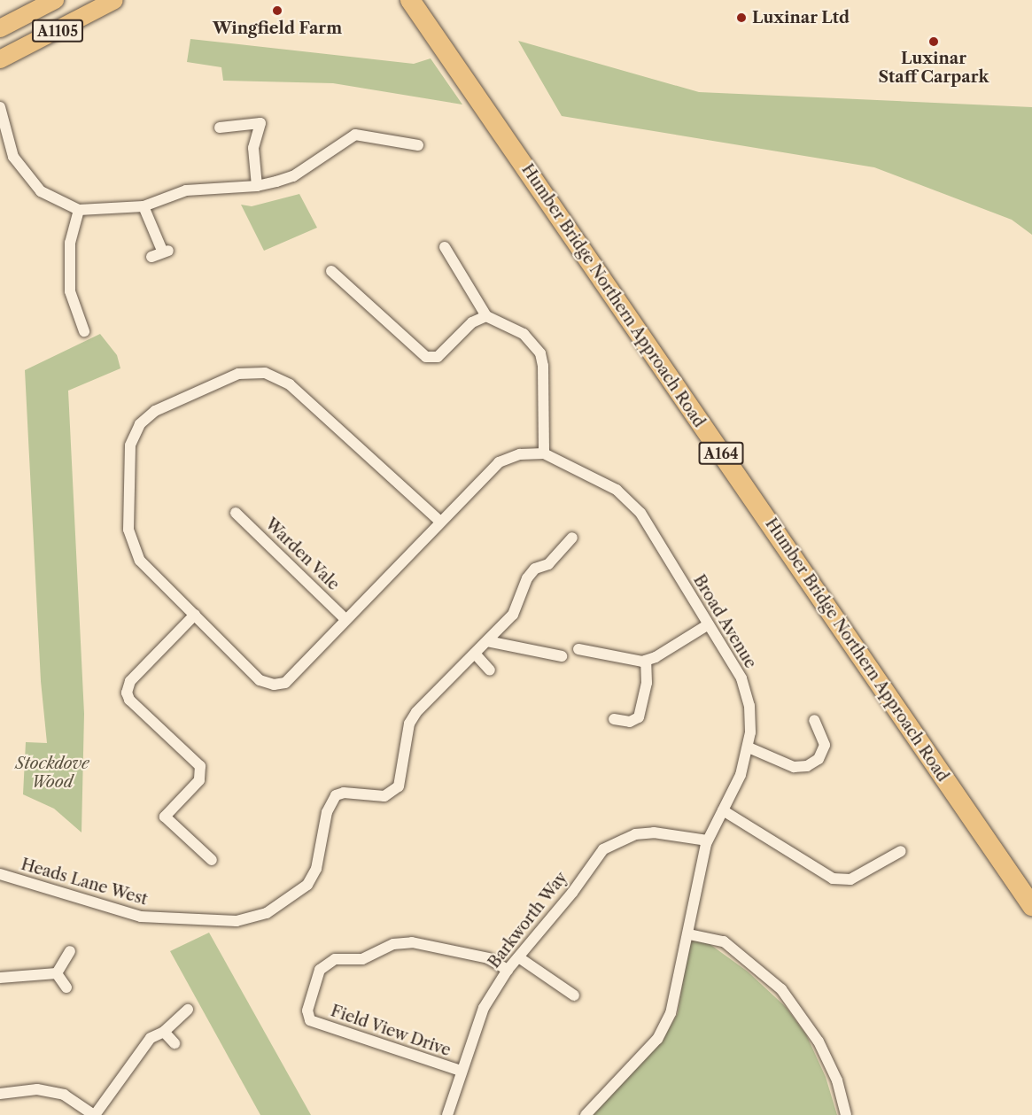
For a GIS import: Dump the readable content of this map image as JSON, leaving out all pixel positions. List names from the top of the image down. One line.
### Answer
{"streets":{"highway":["Humber Bridge Northern Approach Road","A164"],"main road":["A1105"],"street":["Warden Vale","Broad Avenue","Heads Lane West","Barkworth Way","Field View Drive"]},"crossings":[["Broad Avenue","Barkworth Way"],["Barkworth Way","Field View Drive"]],"parks":["Stockdove Wood"],"places":["Wingfield Farm","Luxinar Ltd","Luxinar Staff Carpark"]}
